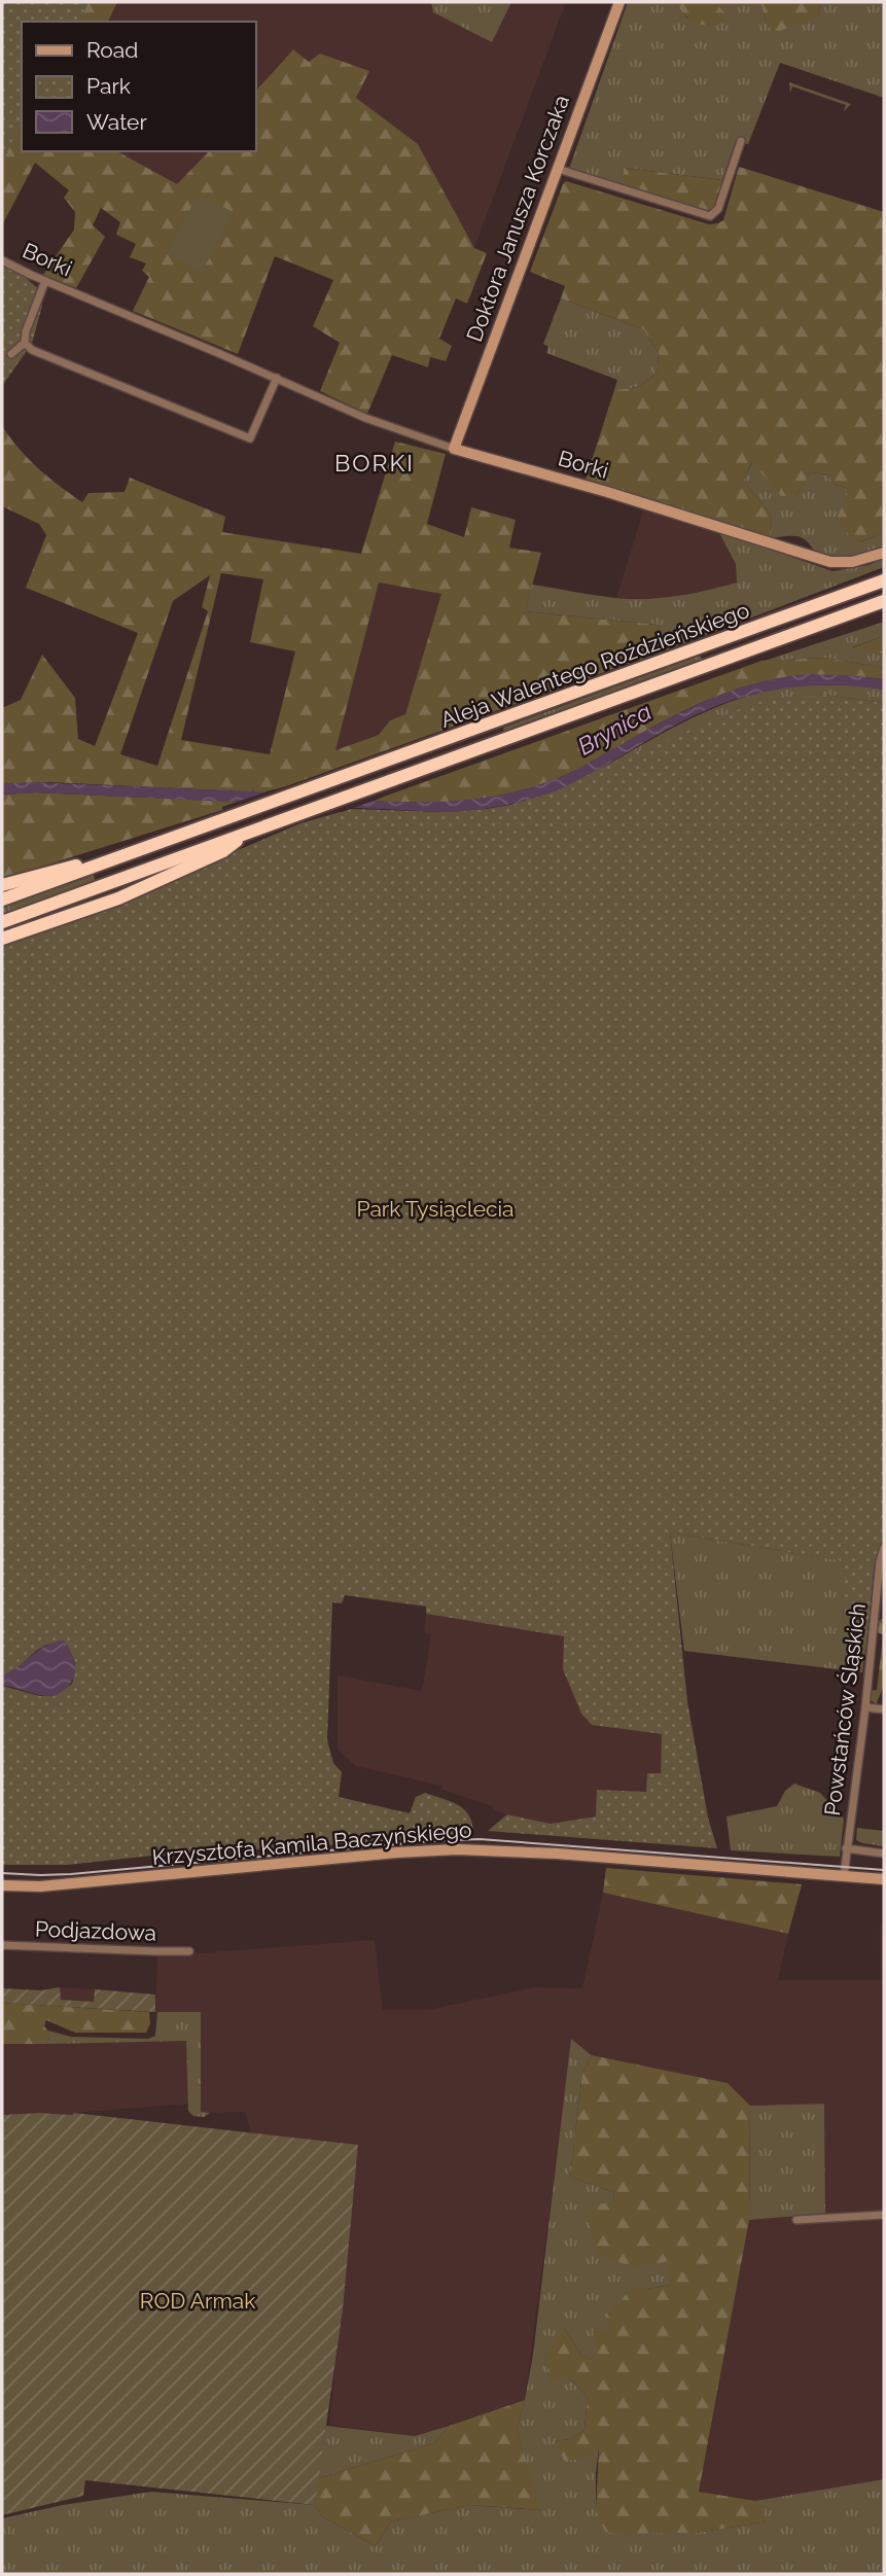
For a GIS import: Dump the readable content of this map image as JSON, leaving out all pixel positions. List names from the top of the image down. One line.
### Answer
{"streets":{"highway":["Aleja Walentego Roździeńskiego"],"street":["Doktora Janusza Korczaka","Borki","Powstańców Śląskich","Krzysztofa Kamila Baczyńskiego","Podjazdowa"]},"crossings":[["Doktora Janusza Korczaka","Borki"],["Powstańców Śląskich","Krzysztofa Kamila Baczyńskiego"]],"districts":["BORKI"],"water":["Brynica"],"parks":["Park Tysiąclecia","ROD Armak"],"legend":["Road","Park","Water"]}
